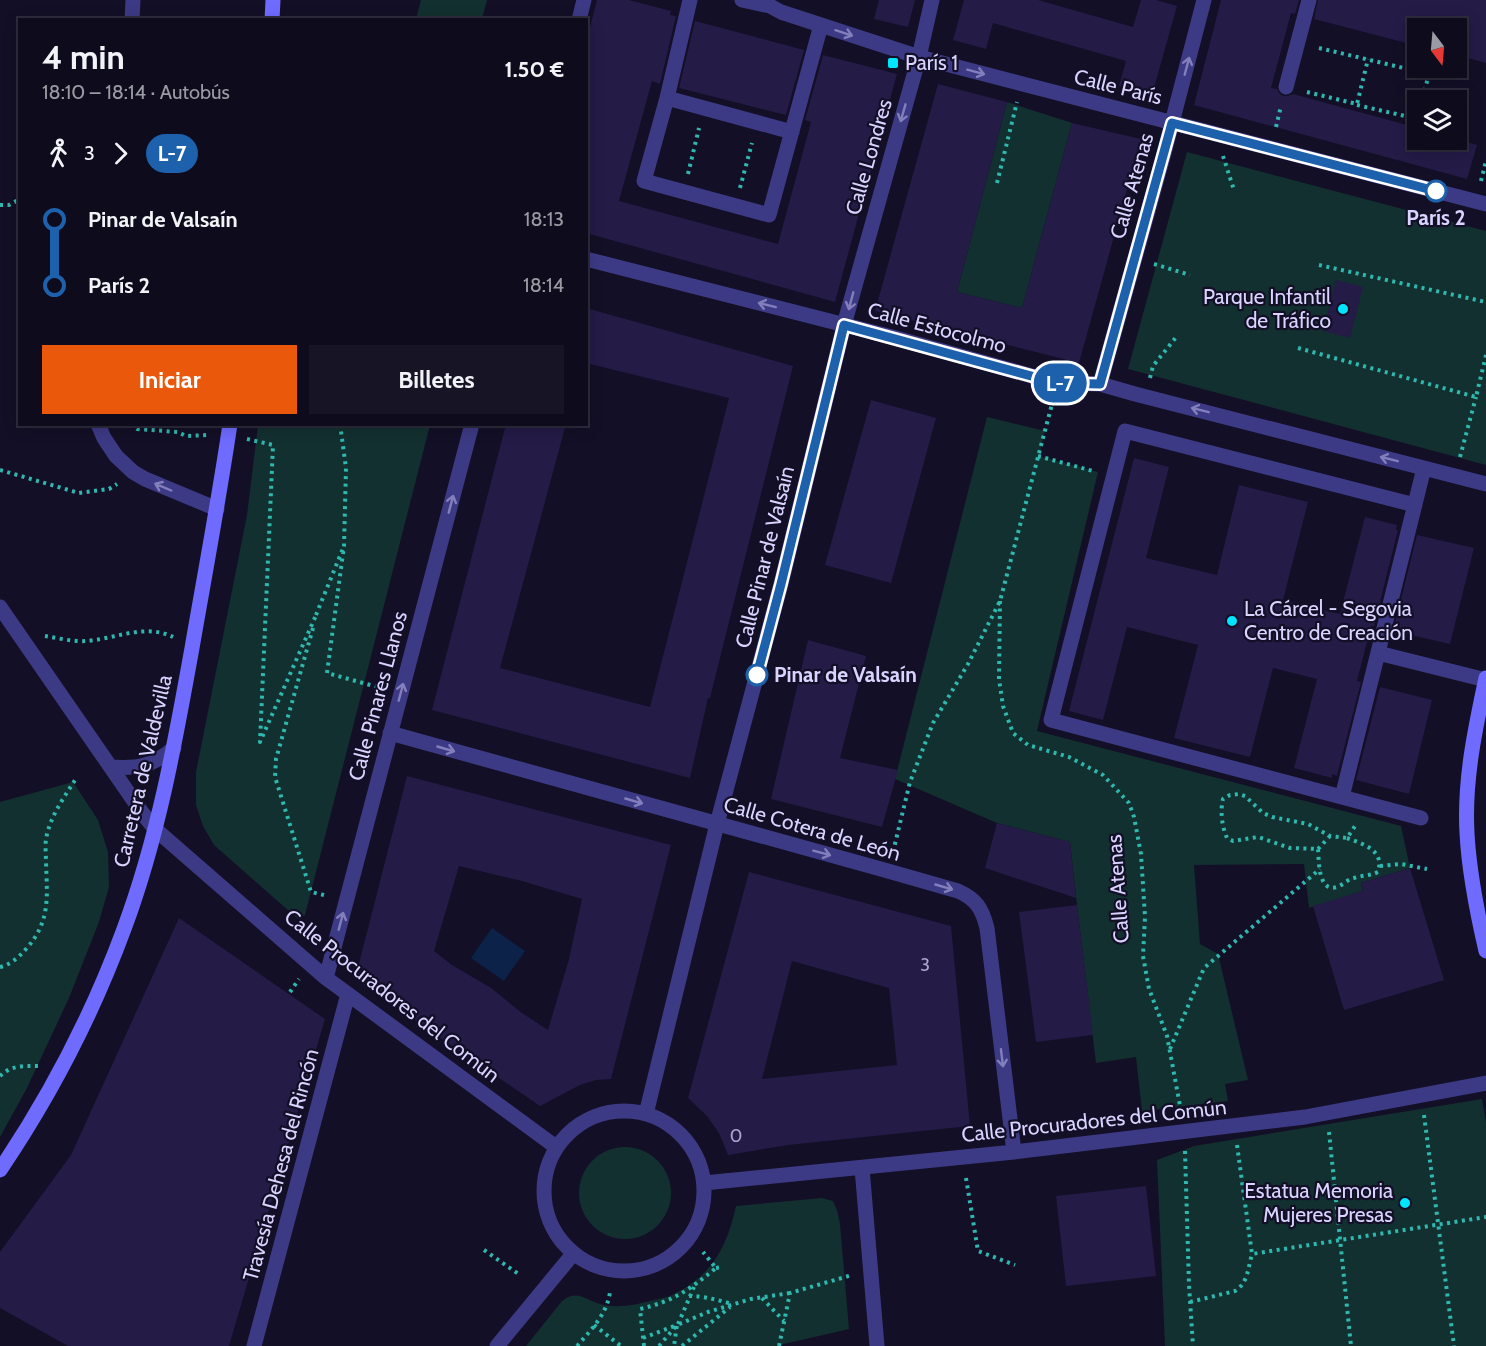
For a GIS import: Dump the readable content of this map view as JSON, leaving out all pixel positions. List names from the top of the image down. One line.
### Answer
{"streets":{"street":["Calle París","Calle Londres","Calle Atenas","Calle Estocolmo","Calle Pinar de Valsaín","Calle Pinares Llanos","Carretera de Valdevilla","Calle Cotera de León","Calle Procuradores del Común","Travesía Dehesa del Rincón"]},"crossings":[["Calle París","Calle Londres"],["Calle París","Calle Atenas"],["Calle Londres","Calle Estocolmo"],["Calle Londres","Calle Pinar de Valsaín"],["Calle Atenas","Calle Estocolmo"],["Calle Atenas","Calle Cotera de León"],["Calle Atenas","Calle Procuradores del Común"],["Calle Estocolmo","Calle Pinar de Valsaín"],["Calle Pinar de Valsaín","Calle Cotera de León"],["Calle Pinar de Valsaín","Calle Procuradores del Común"],["Calle Pinares Llanos","Calle Cotera de León"],["Calle Pinares Llanos","Calle Procuradores del Común"],["Carretera de Valdevilla","Calle Procuradores del Común"],["Calle Cotera de León","Calle Procuradores del Común"],["Calle Procuradores del Común","Travesía Dehesa del Rincón"]],"one_way":["Calle Estocolmo","Calle Pinares Llanos","Calle Cotera de León"],"places":{"transit":["París 1"],"other":["París 2","Parque Infantil de Tráfico","La Cárcel - Segovia Centro de Creación","Pinar de Valsaín","Estatua Memoria Mujeres Presas"]},"lines":["bus line L-7"],"house_numbers":["3","0"],"north":"bottom","page":{"on_map":"L-7","heading":["4 min","18:10 – 18:14 · Autobús","1.50 €"],"legs":["3","L-7"],"list":[{"name":"Pinar de Valsaín","value":"18:13"},{"name":"París 2","value":"18:14"}],"buttons":["Iniciar","Billetes"]}}
